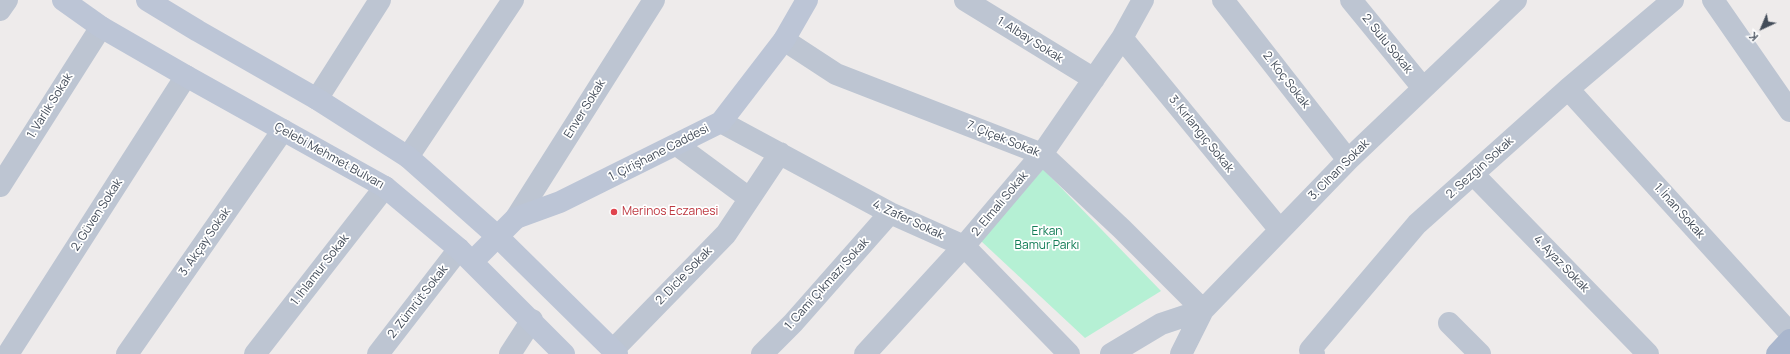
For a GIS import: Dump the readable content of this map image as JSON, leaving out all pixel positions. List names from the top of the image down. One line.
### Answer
{"streets":{"main road":["1. Çirişhane Caddesi","Çelebi Mehmet Bulvarı"],"street":["1. Albay Sokak","2. Sulu Sokak","2. Koç Sokak","1. Varlık Sokak","Enver Sokak","3. Kırlangıç Sokak","7. Çiçek Sokak","2. Sezgin Sokak","3. Cihan Sokak","2. Elmalı Sokak","1. İnan Sokak","2. Güven Sokak","4. Zafer Sokak","3. Akçay Sokak","4. Ayaz Sokak","1. Ihlamur Sokak","2. Dicle Sokak","1. Cami Çıkmazı Sokak","2. Zümrüt Sokak"]},"crossings":[["1. Albay Sokak","2. Elmalı Sokak"],["2. Sulu Sokak","3. Cihan Sokak"],["2. Koç Sokak","3. Cihan Sokak"],["1. Varlık Sokak","Çelebi Mehmet Bulvarı"],["Enver Sokak","1. Çirişhane Caddesi"],["3. Kırlangıç Sokak","3. Cihan Sokak"],["3. Kırlangıç Sokak","2. Elmalı Sokak"],["7. Çiçek Sokak","1. Çirişhane Caddesi"],["7. Çiçek Sokak","3. Cihan Sokak"],["7. Çiçek Sokak","2. Elmalı Sokak"],["1. Çirişhane Caddesi","Çelebi Mehmet Bulvarı"],["1. Çirişhane Caddesi","4. Zafer Sokak"],["1. Çirişhane Caddesi","2. Zümrüt Sokak"],["Çelebi Mehmet Bulvarı","2. Güven Sokak"],["Çelebi Mehmet Bulvarı","3. Akçay Sokak"],["Çelebi Mehmet Bulvarı","1. Ihlamur Sokak"],["Çelebi Mehmet Bulvarı","2. Zümrüt Sokak"],["2. Sezgin Sokak","1. İnan Sokak"],["2. Sezgin Sokak","4. Ayaz Sokak"],["2. Elmalı Sokak","4. Zafer Sokak"],["4. Zafer Sokak","2. Dicle Sokak"],["4. Zafer Sokak","1. Cami Çıkmazı Sokak"]],"parks":["Erkan Bamur Parkı"],"places":["Merinos Eczanesi"],"north":"bottom left"}
